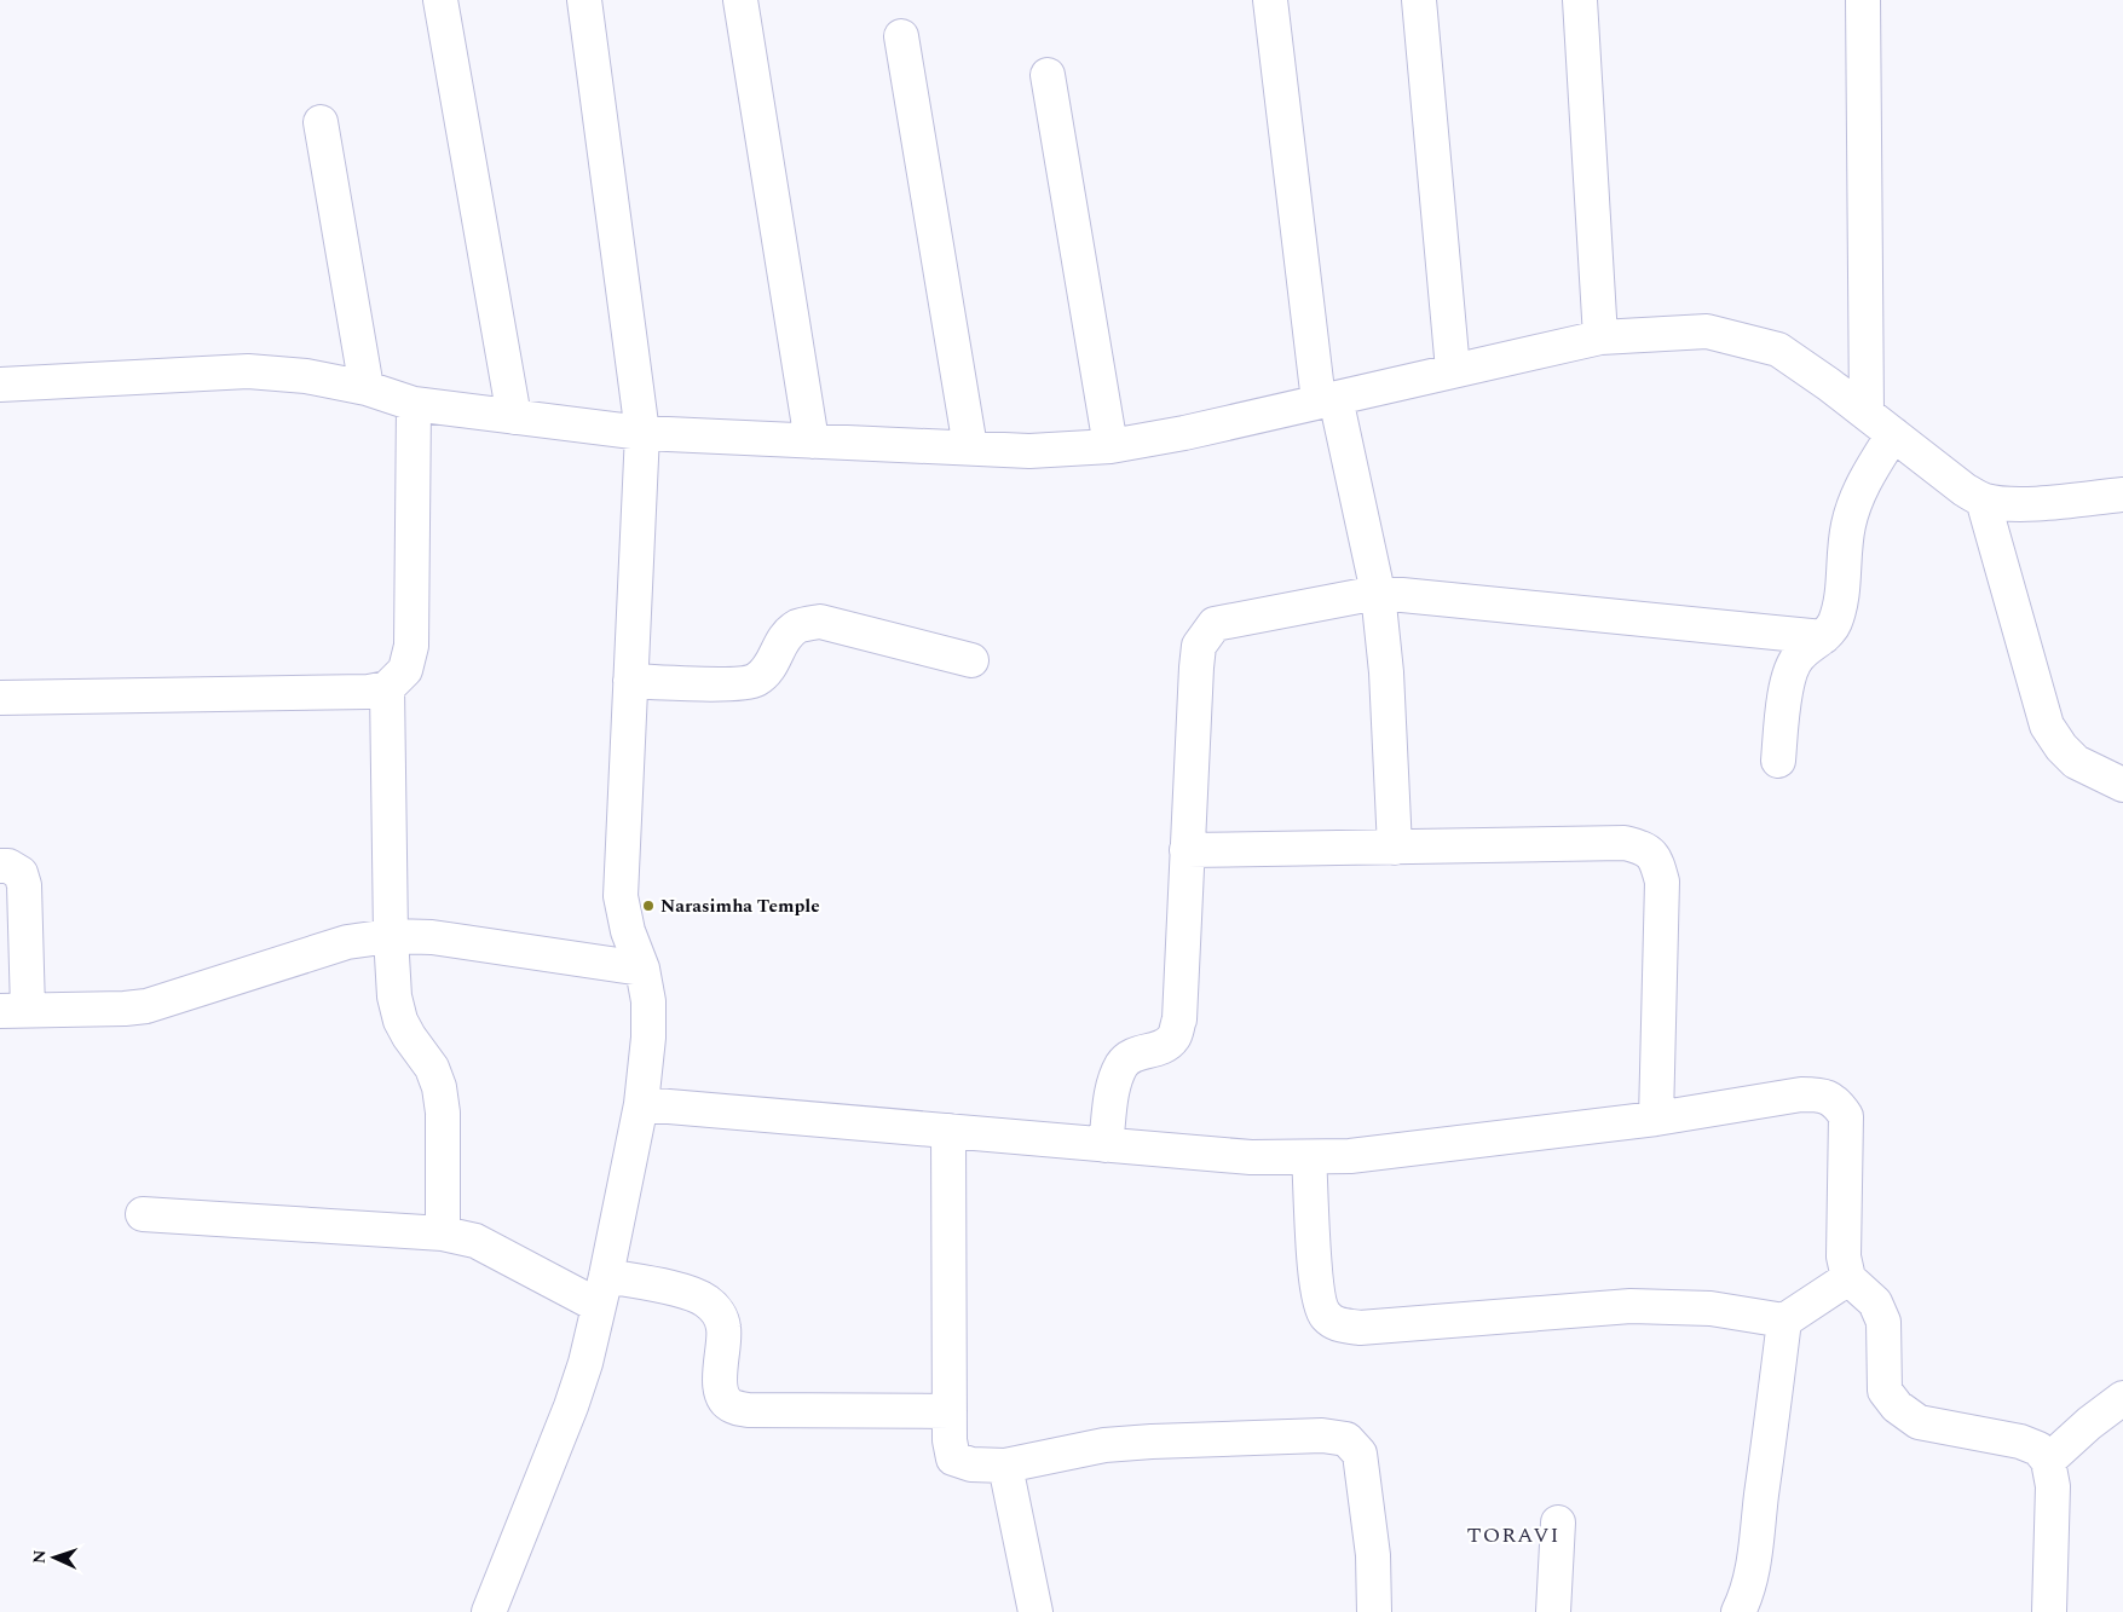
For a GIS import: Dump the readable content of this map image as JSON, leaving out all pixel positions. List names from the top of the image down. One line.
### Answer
{"districts":["TORAVI"],"places":["Narasimha Temple"],"north":"left"}
